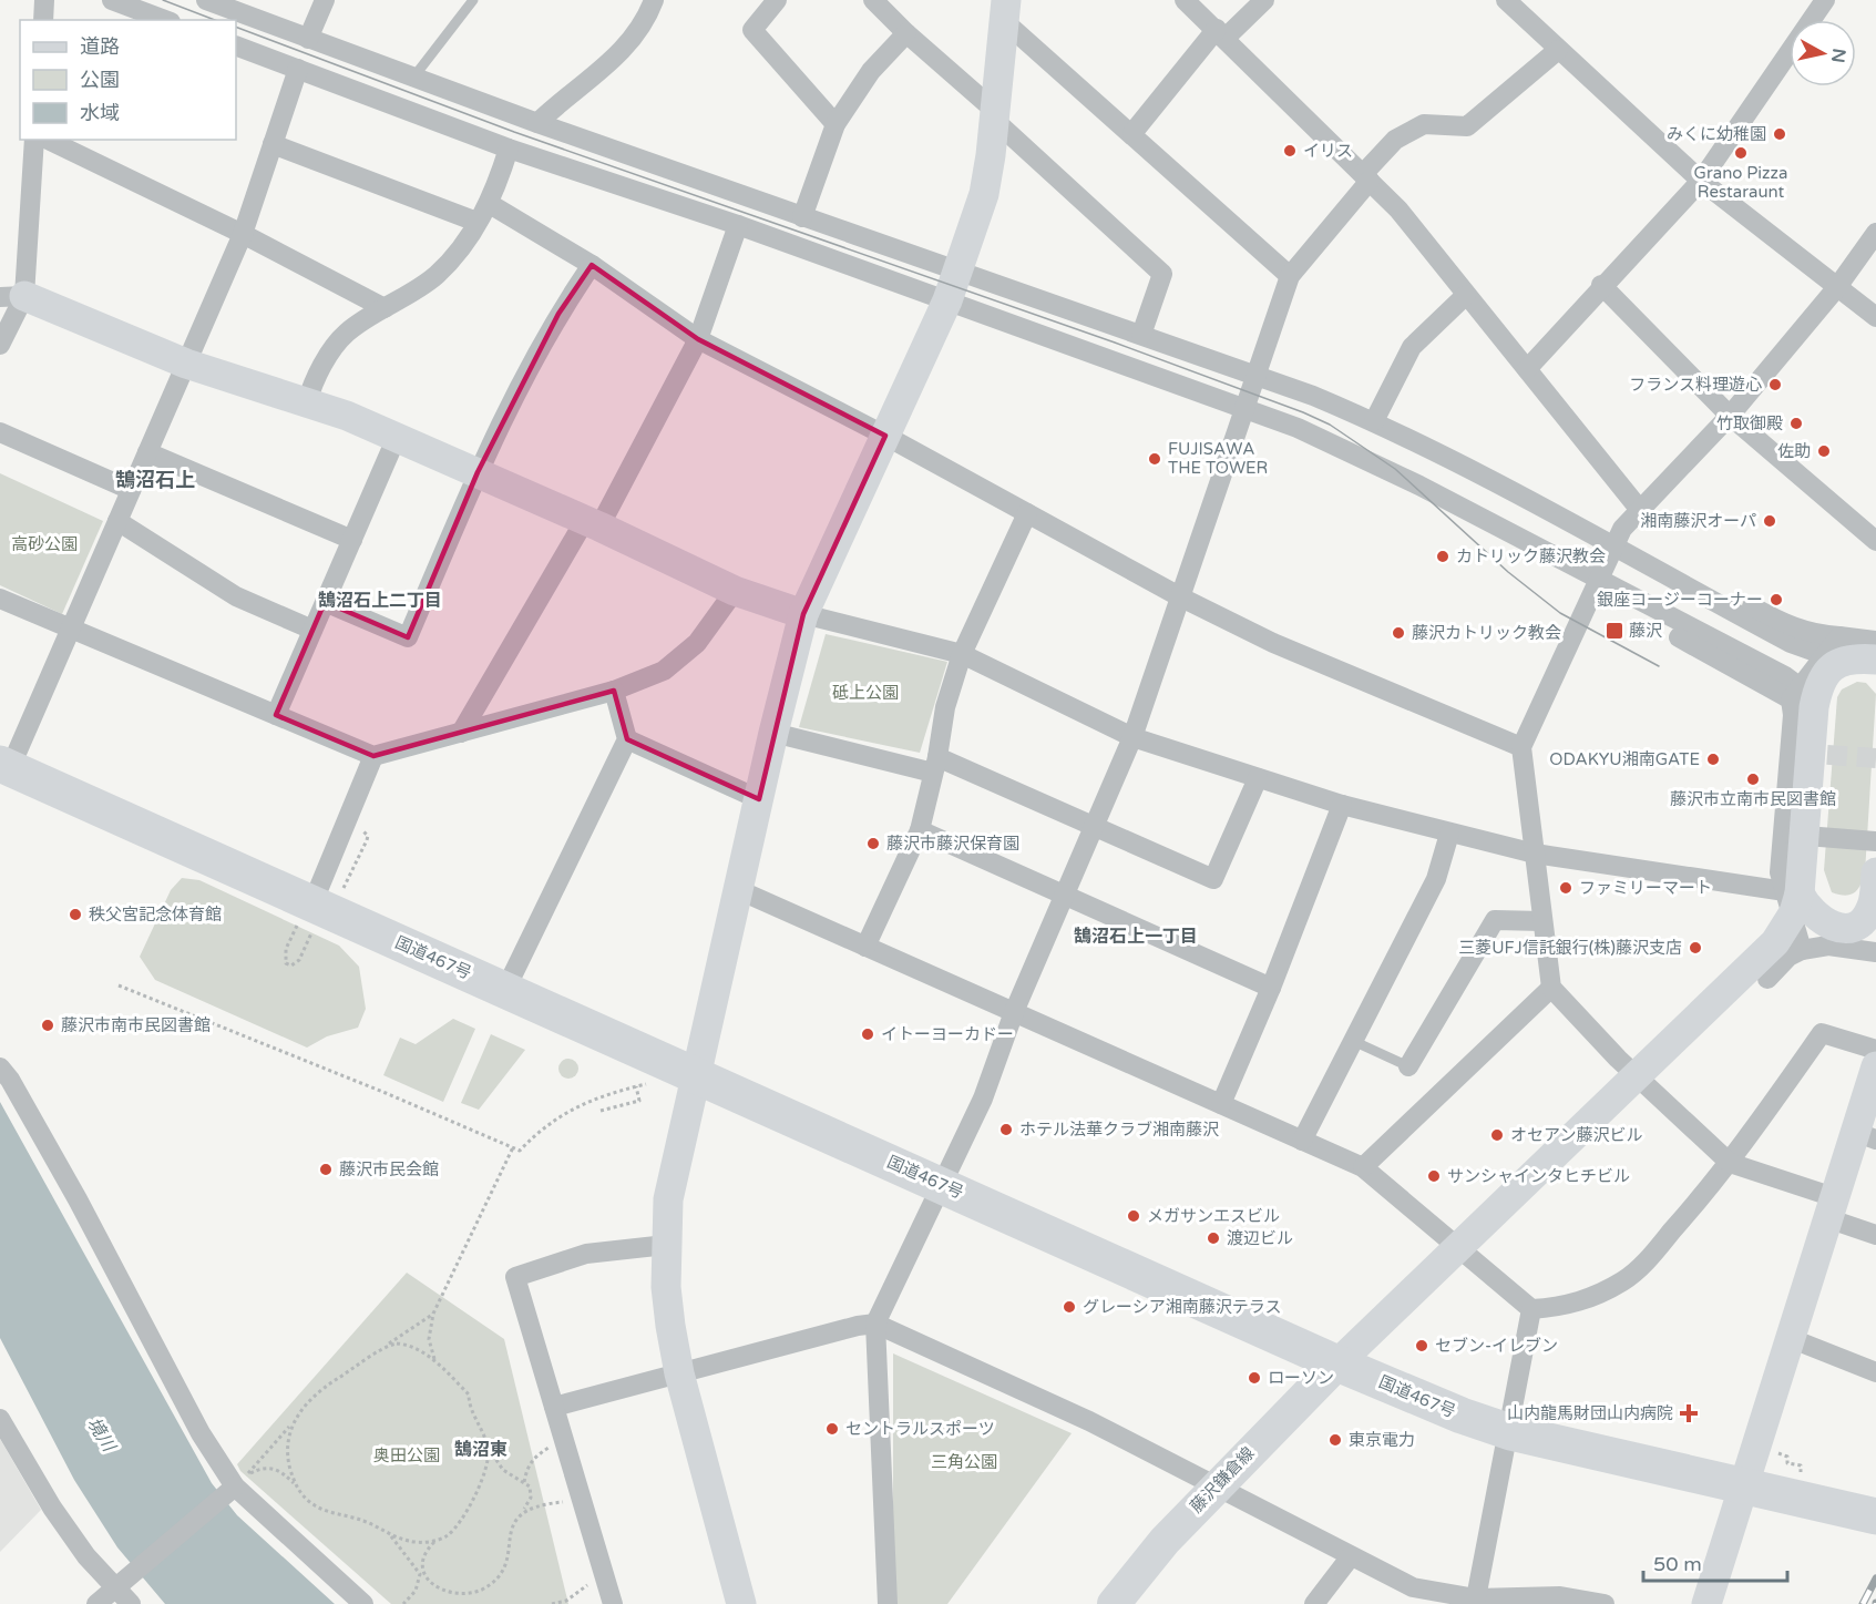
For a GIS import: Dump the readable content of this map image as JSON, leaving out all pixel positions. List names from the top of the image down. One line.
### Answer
{"streets":{"highway":["国道467号"],"main road":["藤沢鎌倉線"]},"crossings":[["国道467号","藤沢鎌倉線"]],"districts":["鵠沼石上","鵠沼石上二丁目","鵠沼石上一丁目","鵠沼東"],"water":["境川"],"parks":["高砂公園","砥上公園","奥田公園","三角公園"],"places":{"other":["みくに幼稚園","イリス","Grano Pizza Restaraunt","フランス料理遊心","竹取御殿","佐助","FUJISAWA THE TOWER","湘南藤沢オーパ","カトリック藤沢教会","銀座コージーコーナー","藤沢カトリック教会","ODAKYU湘南GATE","藤沢市立南市民図書館","藤沢市藤沢保育園","ファミリーマート","秩父宮記念体育館","三菱UFJ信託銀行(株)藤沢支店","藤沢市南市民図書館","イトーヨーカドー","ホテル法華クラブ湘南藤沢","オセアン藤沢ビル","藤沢市民会館","サンシャインタヒチビル","メガサンエスビル","渡辺ビル","グレーシア湘南藤沢テラス","セブン-イレブン","ローソン","セントラルスポーツ","東京電力"],"transit":["藤沢"],"health":["山内龍馬財団山内病院"]},"legend":["道路","公園","水域"],"scale_bar":"50 m","north":"right"}
